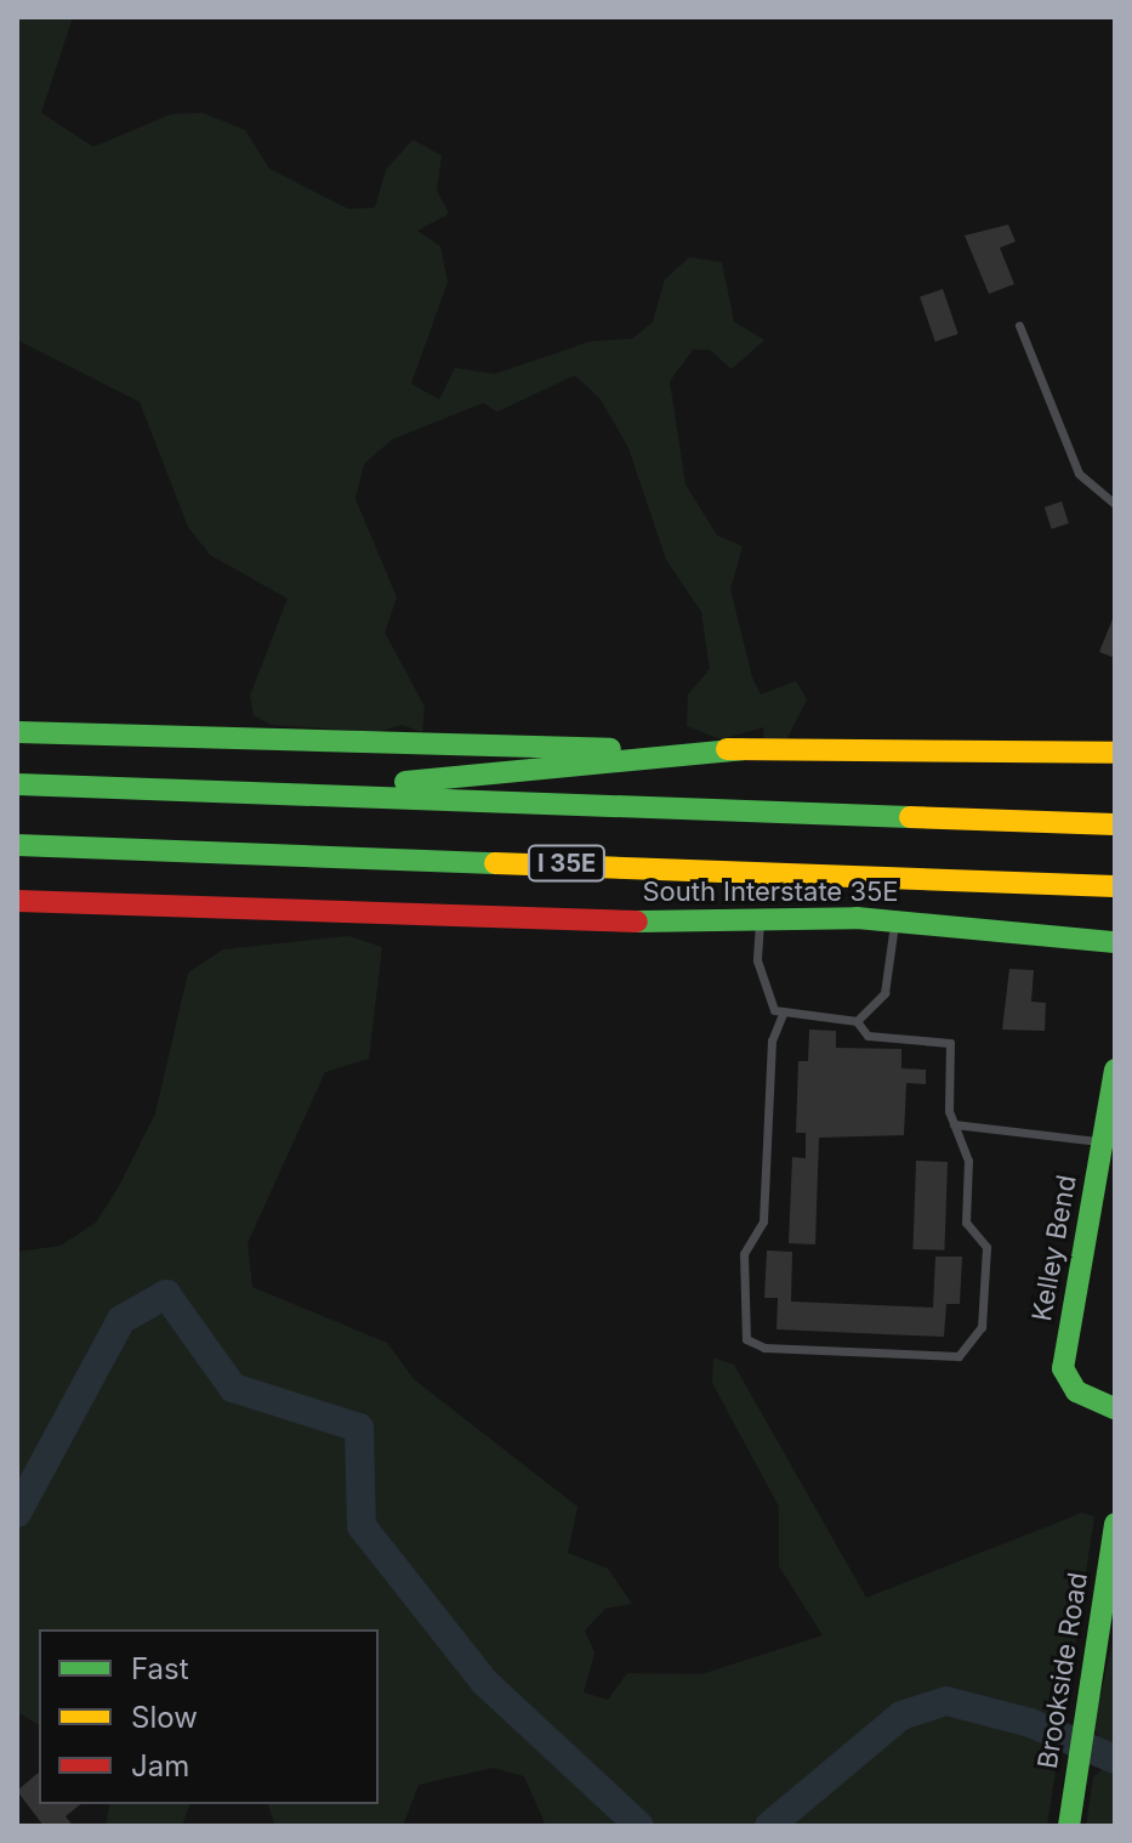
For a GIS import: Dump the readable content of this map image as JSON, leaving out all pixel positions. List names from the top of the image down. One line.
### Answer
{"streets":{"main road":["I 35E","South Interstate 35E","Kelley Bend","Brookside Road"]},"legend":["Fast","Slow","Jam"]}
